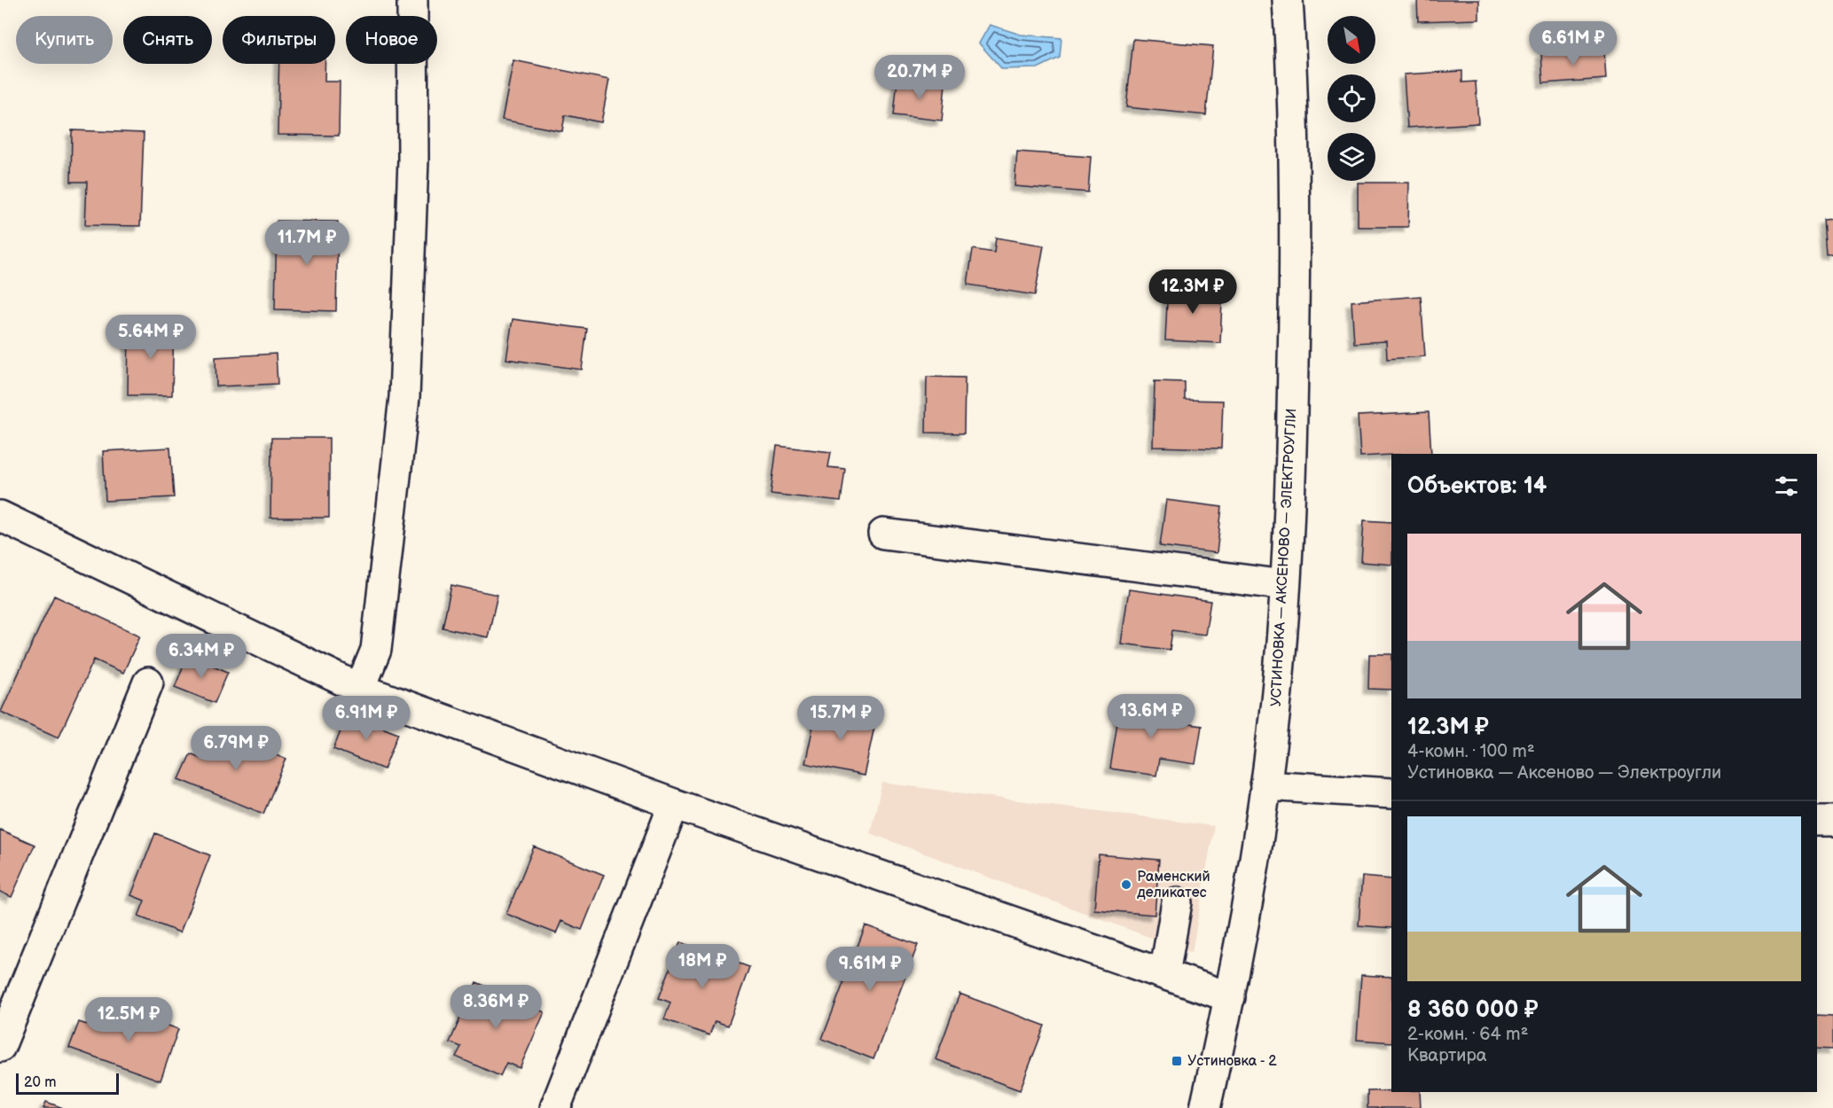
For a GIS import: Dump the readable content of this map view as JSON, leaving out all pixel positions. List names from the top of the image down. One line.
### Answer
{"streets":{"street":["УСТИНОВКА — АКСЕНОВО — ЭЛЕКТРОУГЛИ"]},"places":{"other":["Раменский деликатес"],"transit":["Устиновка - 2"]},"scale_bar":"20 m","north":"bottom right","page":{"chip":["Купить","Снять","Фильтры","Новое"],"price":["6.61M ₽","20.7M ₽","11.7M ₽","12.3M ₽","5.64M ₽","6.34M ₽","13.6M ₽","6.91M ₽","15.7M ₽","6.79M ₽","18M ₽","9.61M ₽","8.36M ₽","12.5M ₽"],"heading":"Объектов: 14","list":[{"name":"12.3M ₽","note":"4-комн. · 100 m² · Устиновка — Аксеново — Электроугли"},{"name":"8 360 000 ₽","note":"2-комн. · 64 m² · Квартира"}],"scale":"20 m"}}
